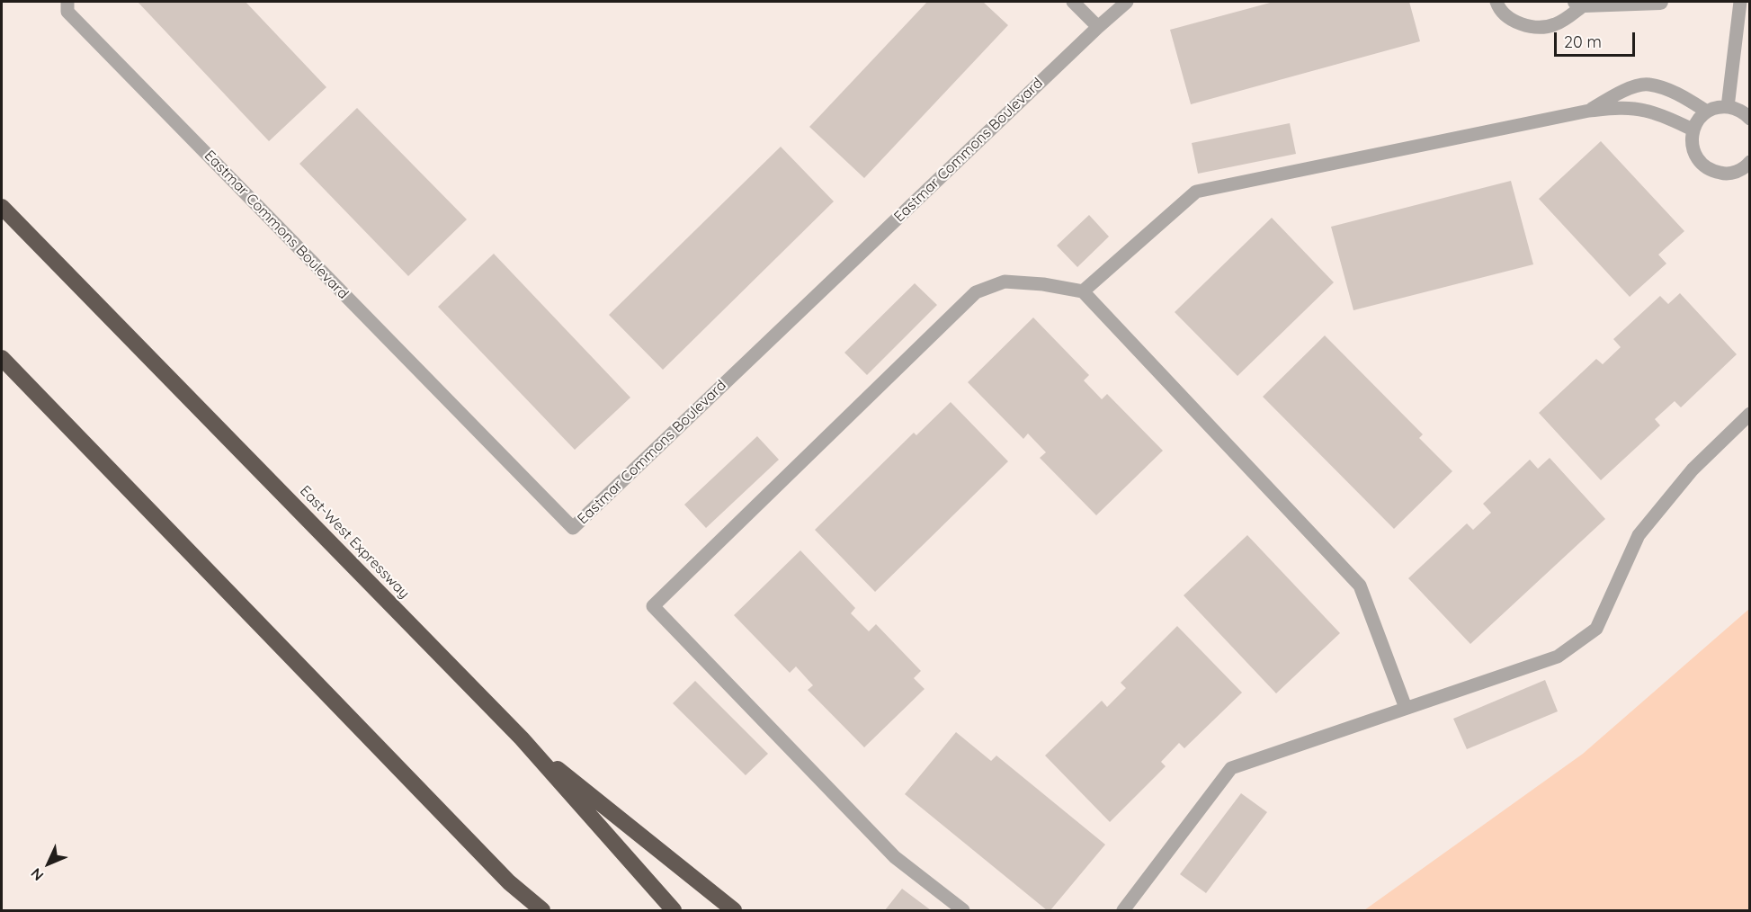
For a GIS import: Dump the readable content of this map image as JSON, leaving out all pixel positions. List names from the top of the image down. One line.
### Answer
{"streets":{"highway":["East-West Expressway"],"lane":["Eastmar Commons Boulevard"]},"scale_bar":"20 m","north":"bottom left"}
